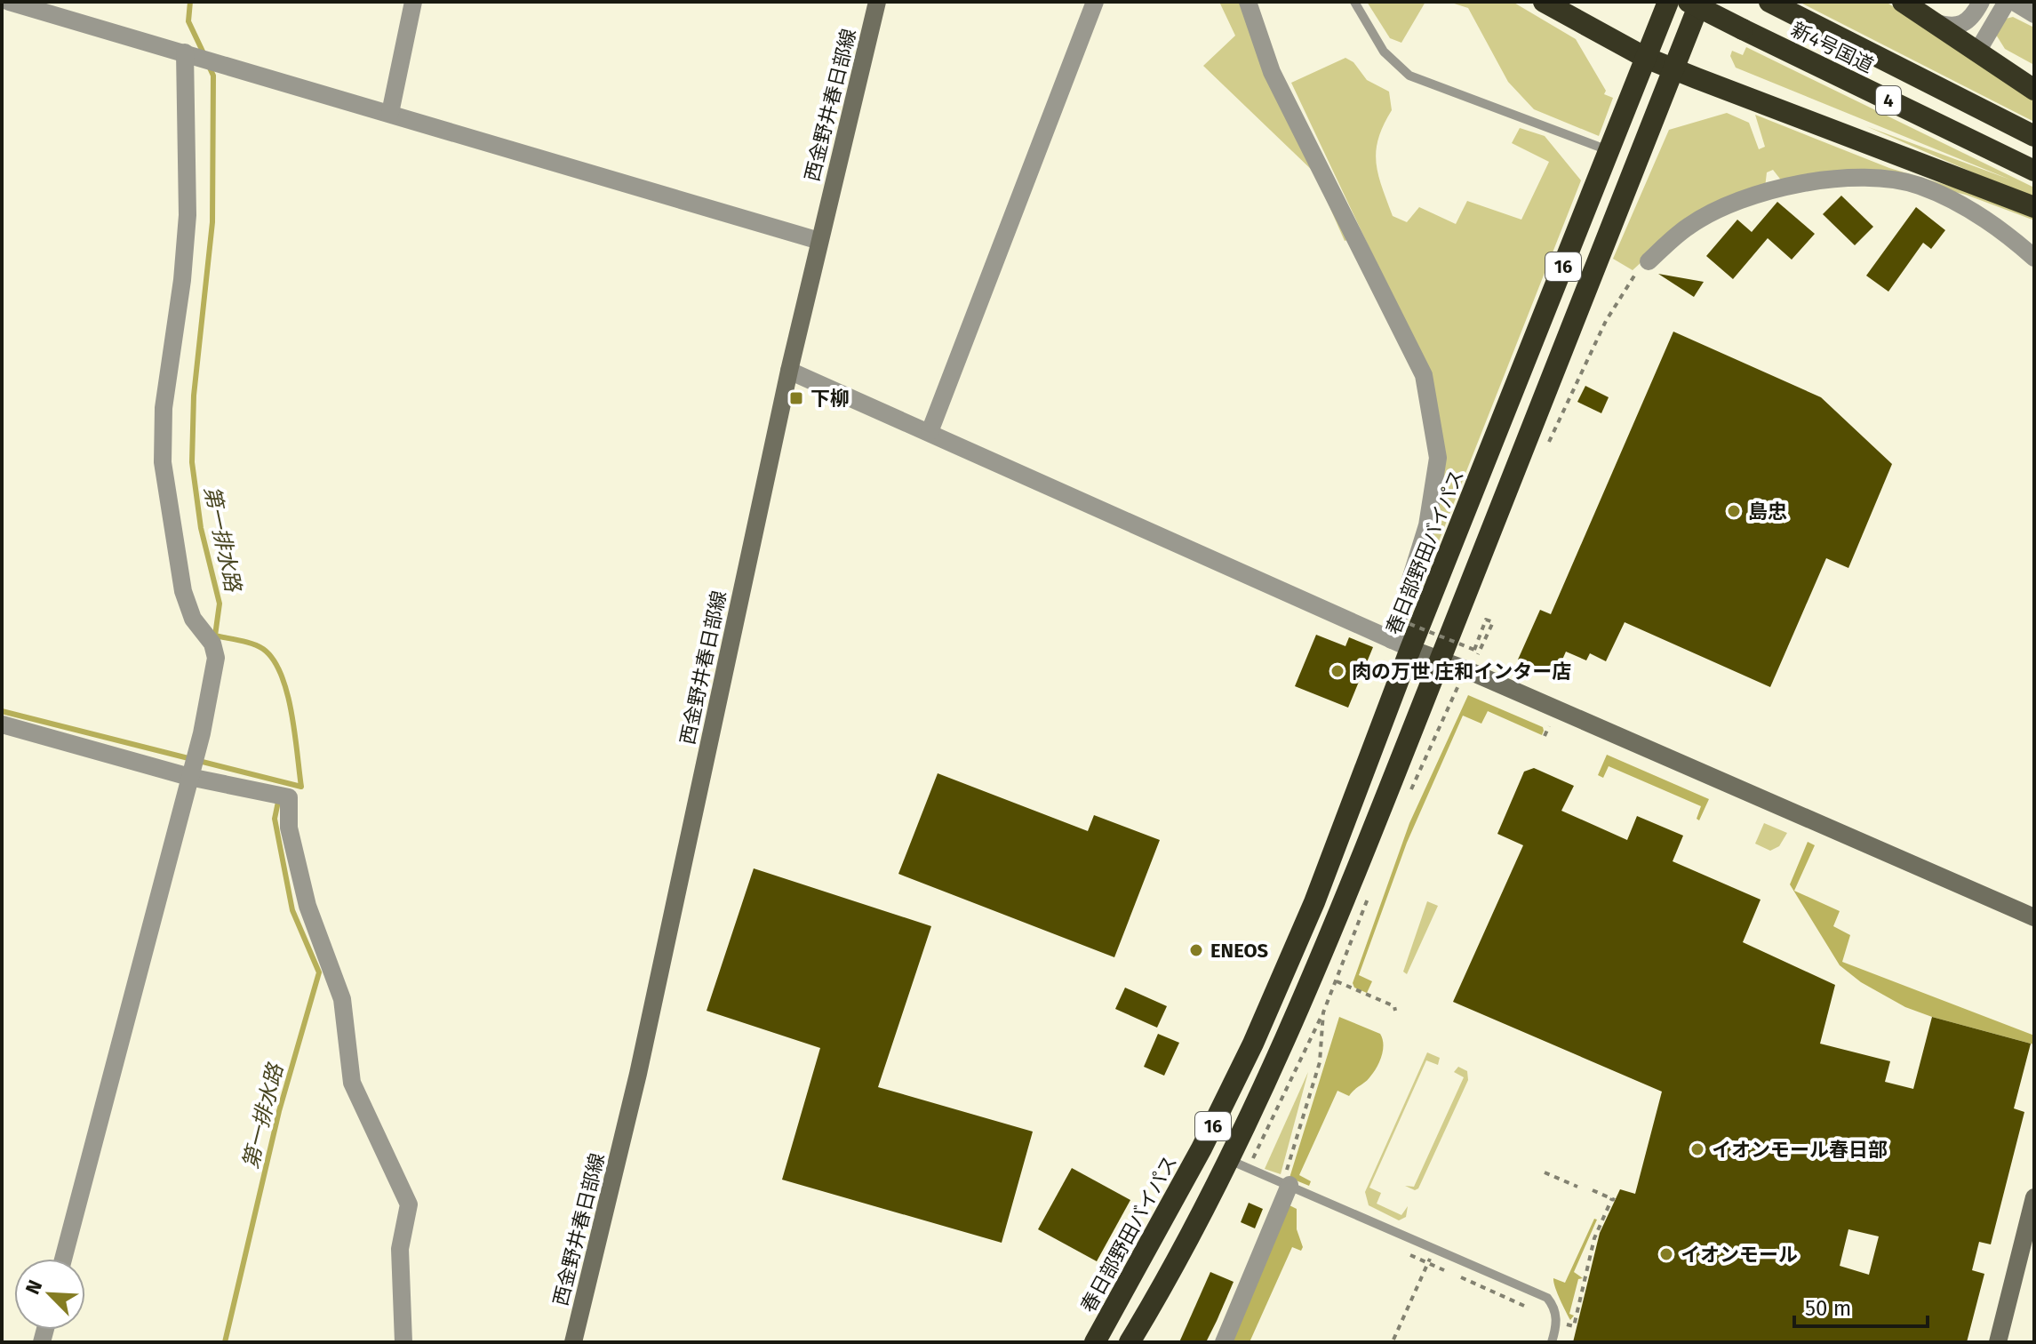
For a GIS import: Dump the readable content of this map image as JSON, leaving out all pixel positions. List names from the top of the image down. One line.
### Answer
{"streets":{"highway":["新4号国道","4","16","春日部野田バイパス"],"main road":["西金野井春日部線"]},"water":["第一排水路"],"places":{"transit":["下柳"],"other":["島忠","肉の万世 庄和インター店","ENEOS","イオンモール春日部","イオンモール"]},"scale_bar":"50 m","north":"top left"}
